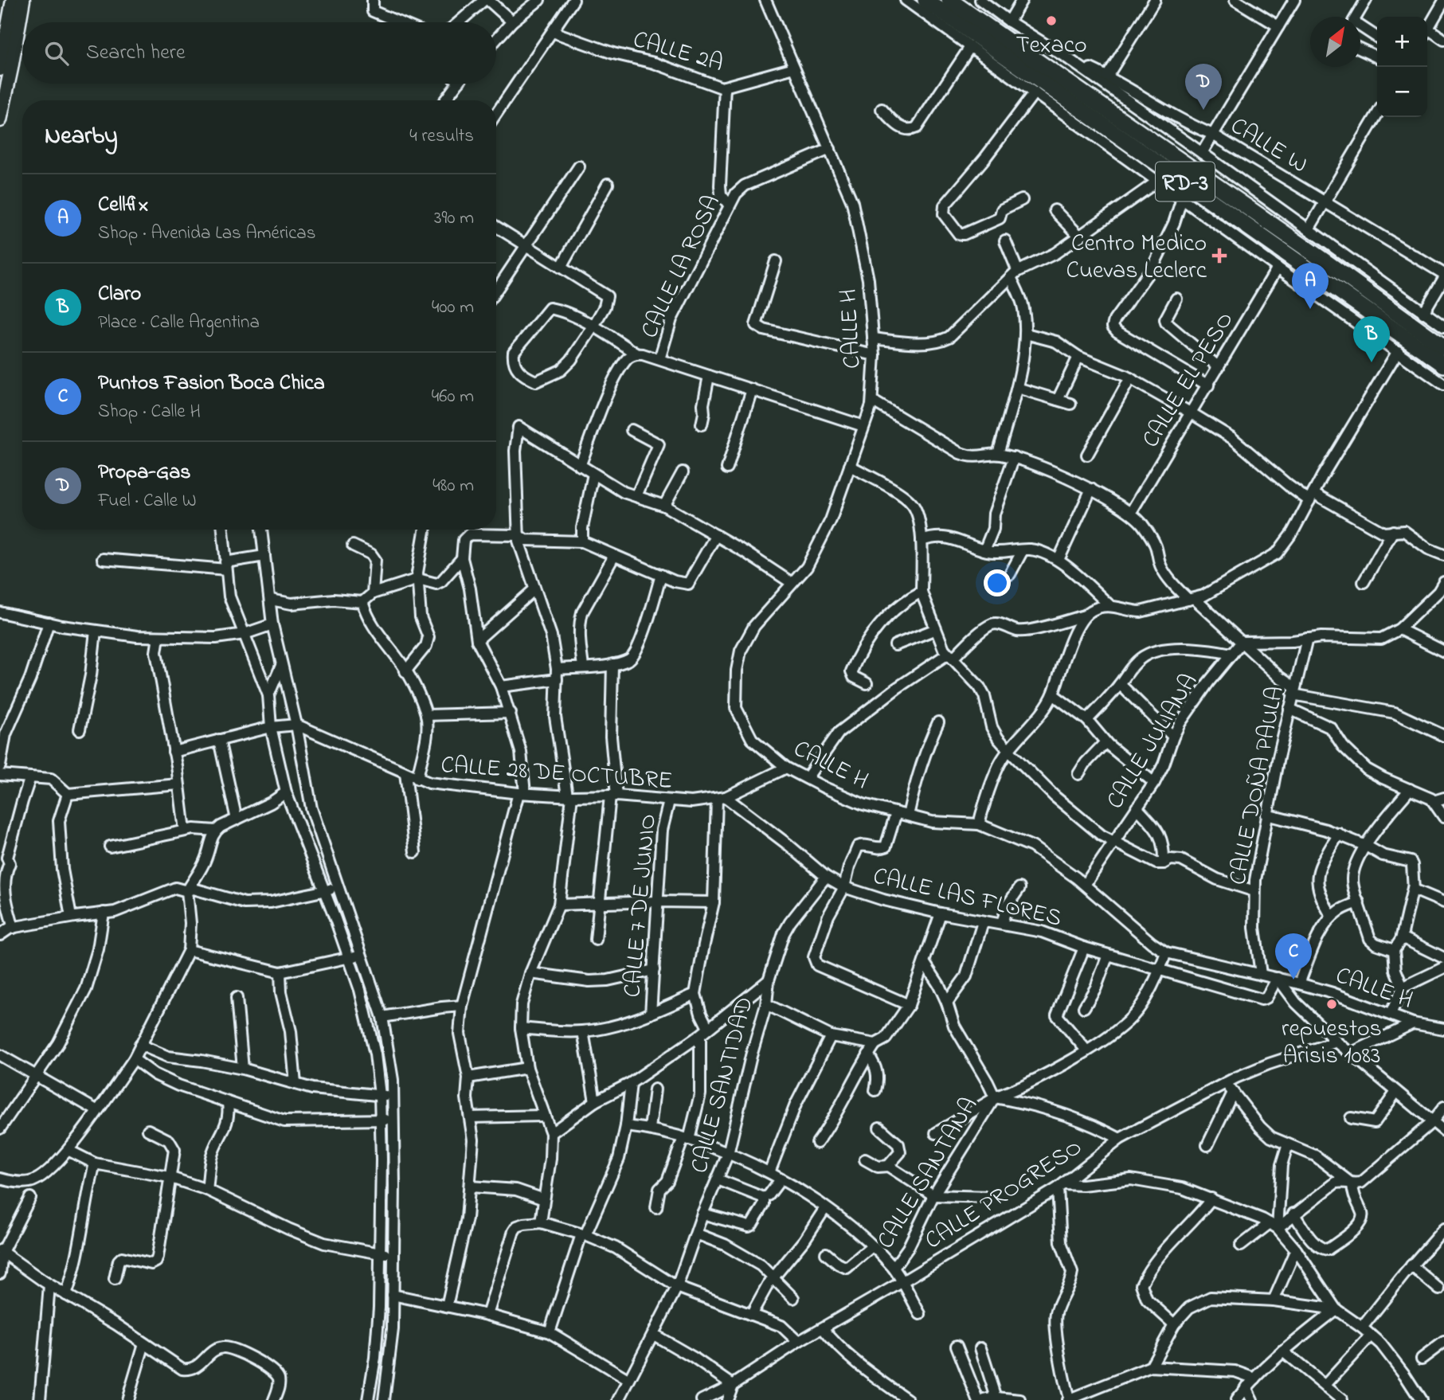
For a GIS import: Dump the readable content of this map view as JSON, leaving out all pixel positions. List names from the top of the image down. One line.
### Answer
{"streets":{"highway":["RD-3"],"street":["CALLE 2A","CALLE W","CALLE LA ROSA","CALLE H","CALLE EL PESO","CALLE JULIANA","CALLE 28 DE OCTUBRE","CALLE DOÑA PAULA","CALLE LAS FLORES","CALLE 7 DE JUNIO","CALLE SANTIDAD","CALLE SANTANA","CALLE PROGRESO"]},"crossings":[["CALLE 2A","CALLE H"],["CALLE LA ROSA","CALLE H"],["CALLE H","CALLE JULIANA"],["CALLE H","CALLE 28 DE OCTUBRE"],["CALLE H","CALLE DOÑA PAULA"],["CALLE H","CALLE LAS FLORES"],["CALLE H","CALLE SANTANA"],["CALLE 28 DE OCTUBRE","CALLE LAS FLORES"],["CALLE 28 DE OCTUBRE","CALLE 7 DE JUNIO"],["CALLE LAS FLORES","CALLE SANTIDAD"],["CALLE LAS FLORES","CALLE SANTANA"]],"places":{"other":["Texaco","repuestos Arisis 1083"],"health":["Centro Medico Cuevas Leclerc"]},"north":"top right","page":{"map_buttons":["+","−"],"search":"Search here","pins":["D","A","B","C"],"heading":["Nearby","4 results"],"list":[{"mark":"A","name":"Cellfix","note":"Shop · Avenida Las Américas","value":"390 m"},{"mark":"B","name":"Claro","note":"Place · Calle Argentina","value":"400 m"},{"mark":"C","name":"Puntos Fasion Boca Chica","note":"Shop · Calle H","value":"460 m"},{"mark":"D","name":"Propa-Gas","note":"Fuel · Calle W","value":"480 m"}]}}
